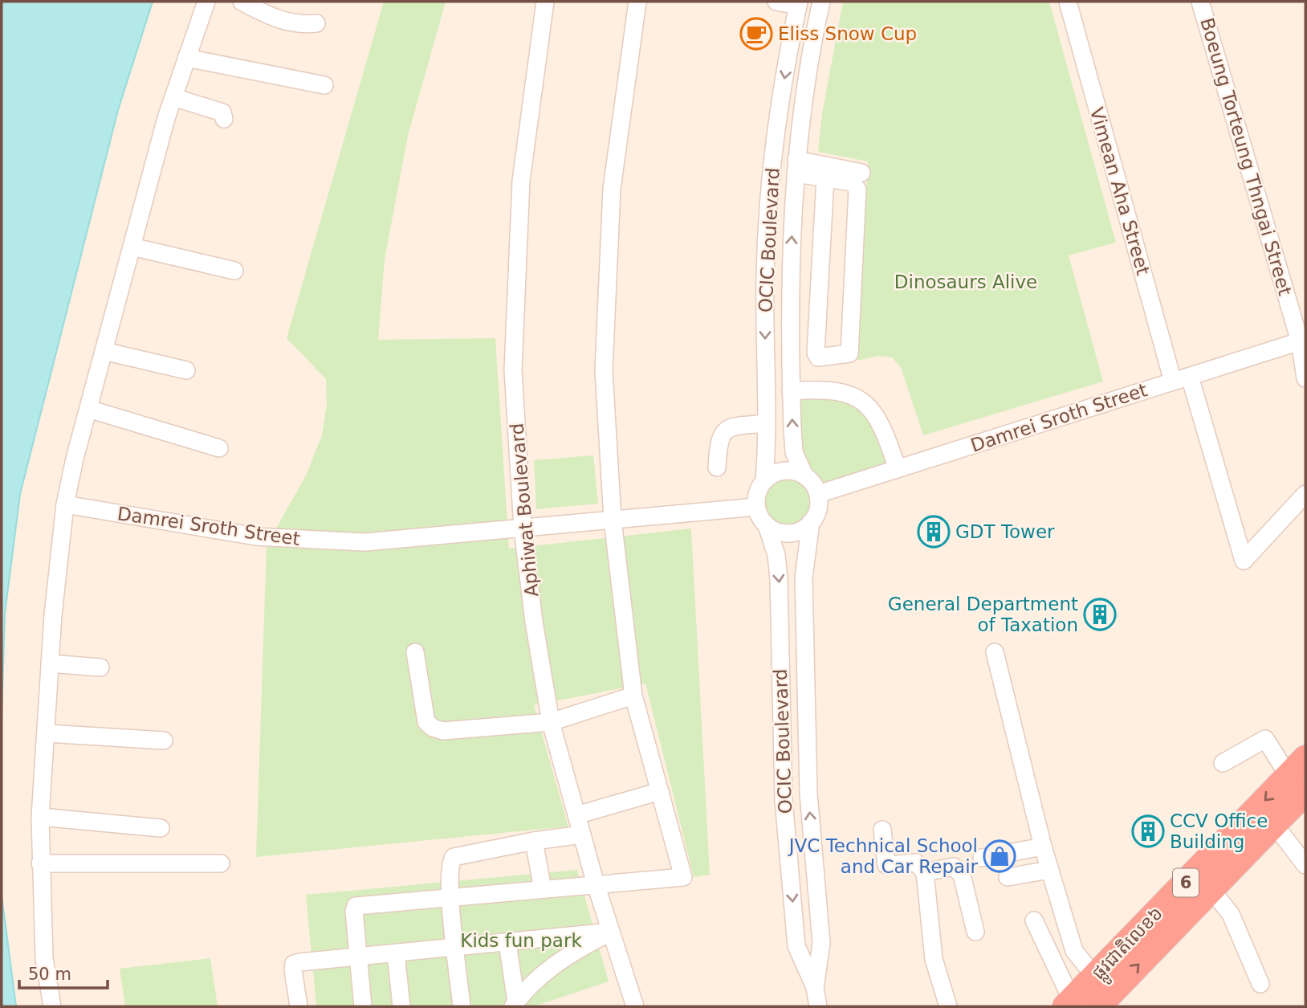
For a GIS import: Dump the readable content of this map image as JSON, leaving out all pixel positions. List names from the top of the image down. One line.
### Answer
{"streets":{"highway":["6","ផ្លូវជាតិលេខ៦"],"street":["Boeung Torteung Thngai Street","Vimean Aha Street","OCIC Boulevard","Damrei Sroth Street","Aphiwat Boulevard"]},"crossings":[["Boeung Torteung Thngai Street","Damrei Sroth Street"],["Vimean Aha Street","Damrei Sroth Street"],["OCIC Boulevard","Damrei Sroth Street"],["Damrei Sroth Street","Aphiwat Boulevard"]],"parks":["Dinosaurs Alive","Kids fun park"],"places":{"cafe":["Eliss Snow Cup"],"building":["GDT Tower","General Department of Taxation","CCV Office Building"],"shop":["JVC Technical School and Car Repair"]},"scale_bar":"50 m"}
